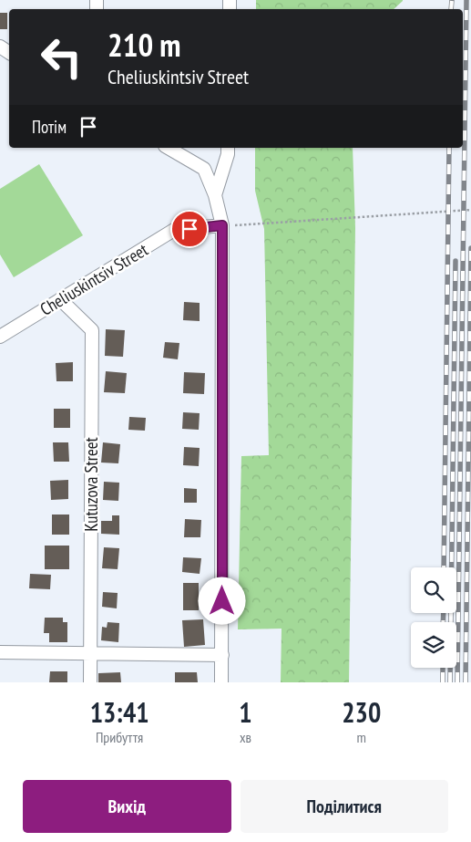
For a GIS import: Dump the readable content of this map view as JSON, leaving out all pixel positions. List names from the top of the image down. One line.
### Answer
{"streets":{"street":["Cheliuskintsiv Street","Kutuzova Street"]},"crossings":[["Cheliuskintsiv Street","Kutuzova Street"]],"page":{"turn":["210 m","Cheliuskintsiv Street"],"then":"Потім","eta":["13:41","Прибуття","1","хв","230","m"],"buttons":["Вихід","Поділитися"]}}
